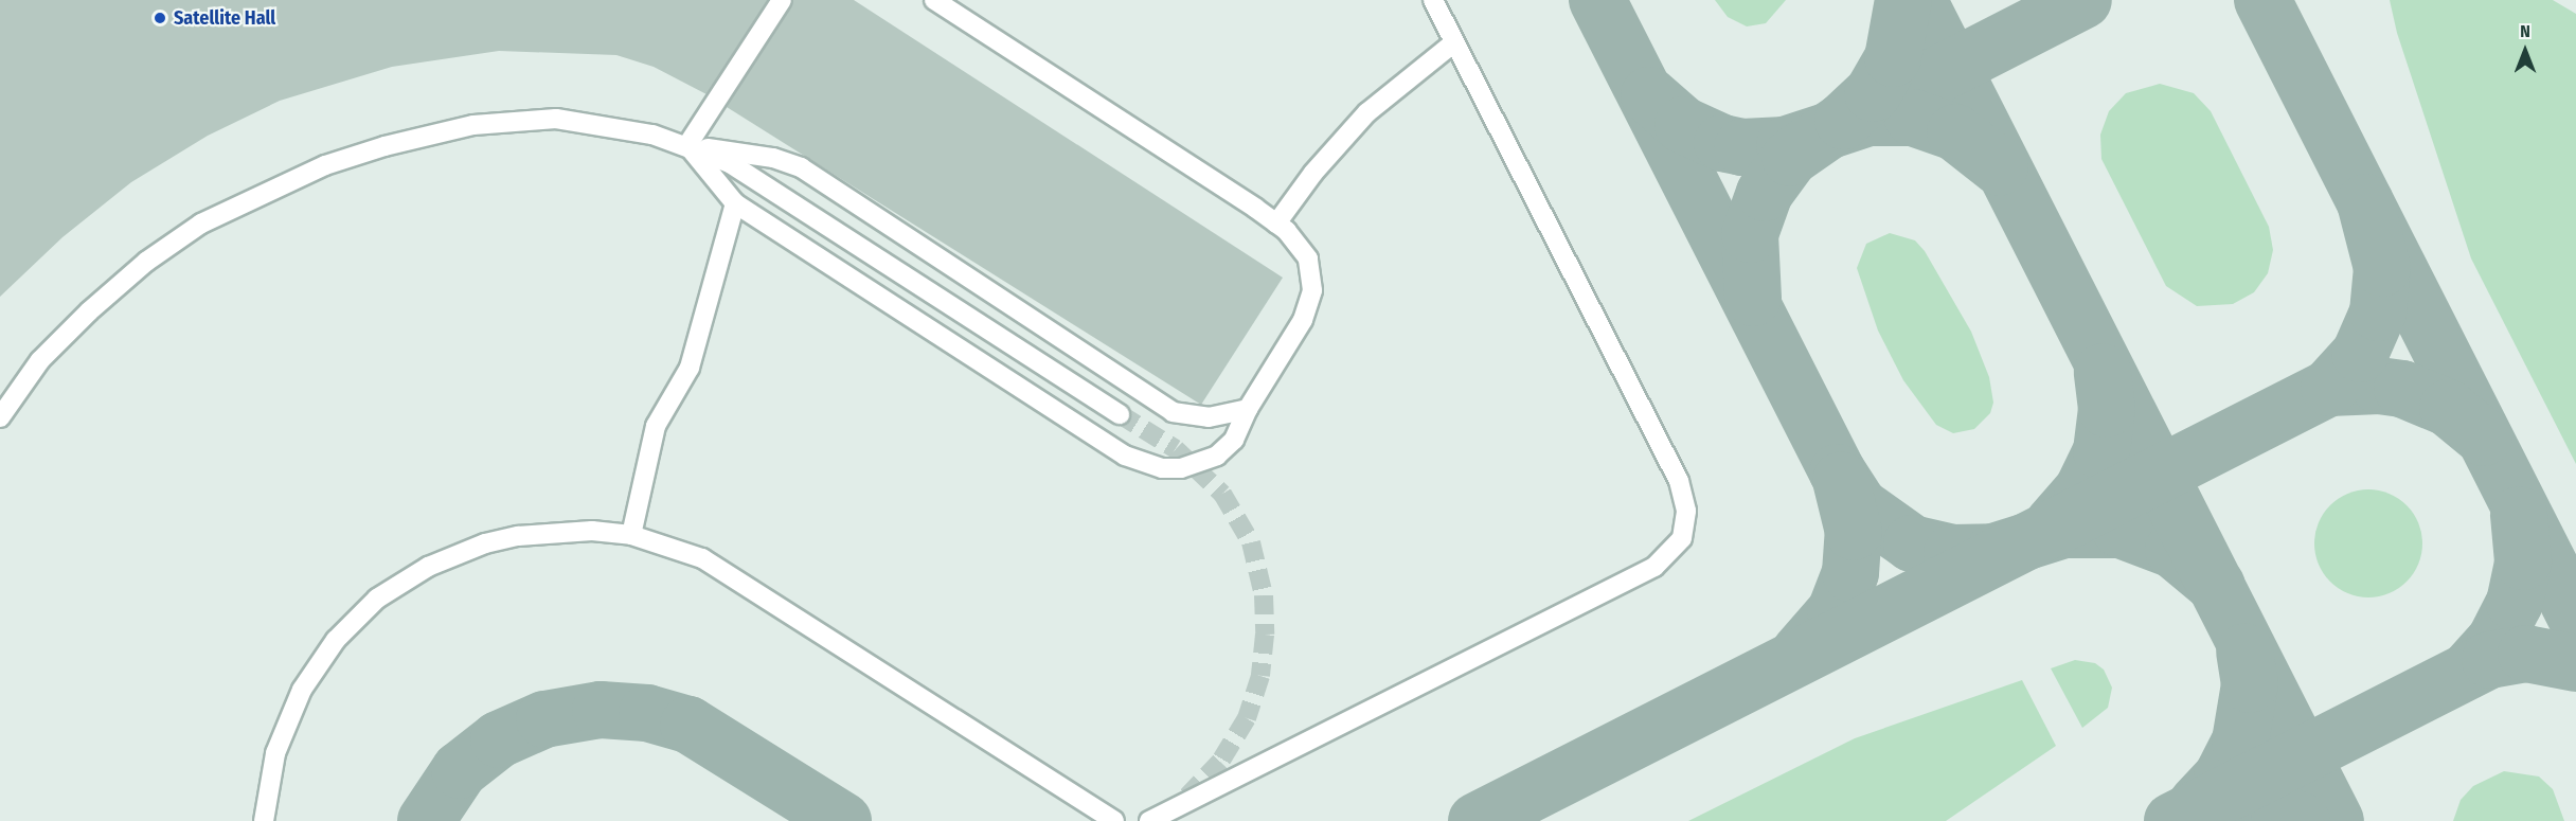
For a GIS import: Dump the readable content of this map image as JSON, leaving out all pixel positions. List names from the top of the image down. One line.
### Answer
{"places":["Satellite Hall"],"north":"top"}
